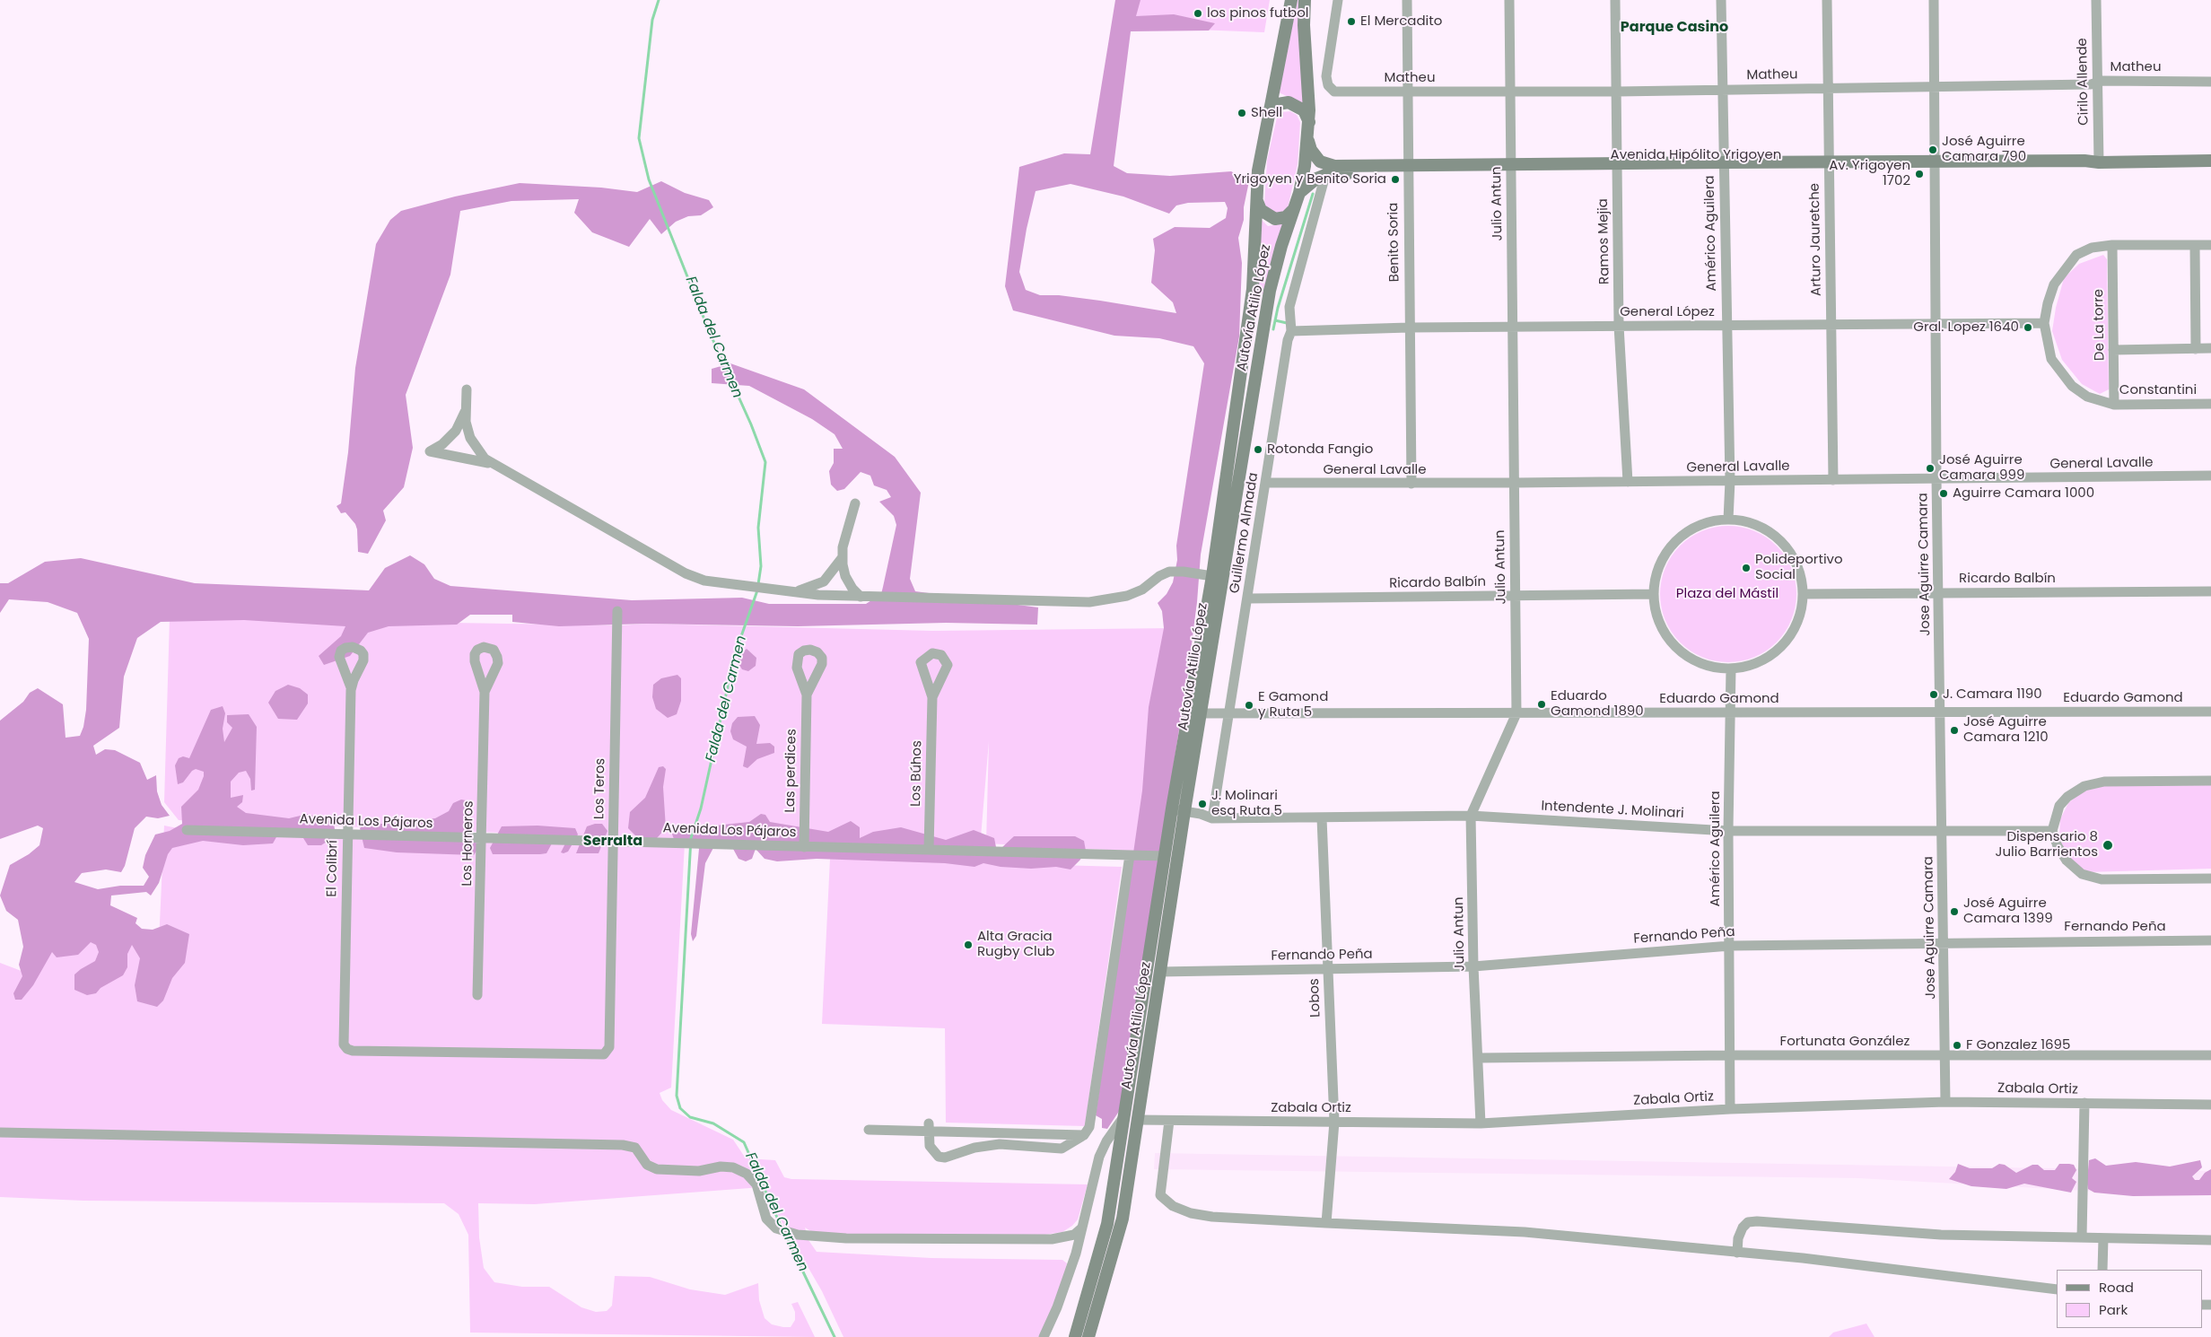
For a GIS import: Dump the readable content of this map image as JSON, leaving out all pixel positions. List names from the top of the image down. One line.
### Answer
{"streets":{"main road":["Avenida Hipólito Yrigoyen","Autovía Atilio López"],"street":["Matheu","Cirilo Allende","Julio Antun","Américo Aguilera","Arturo Jauretche","Ramos Mejia","Benito Soria","General López","De La torre","Constantini","General Lavalle","Guillermo Almada","Jose Aguirre Camara","Ricardo Balbín","Eduardo Gamond","Las perdices","Los Búhos","Los Teros","Intendente J. Molinari","Avenida Los Pájaros","Los Horneros","El Colibrí","Fernando Peña","Lobos","Fortunata González","Zabala Ortiz"]},"crossings":[["Matheu","Cirilo Allende"],["Matheu","Julio Antun"],["Matheu","Américo Aguilera"],["Matheu","Arturo Jauretche"],["Matheu","Ramos Mejia"],["Matheu","Benito Soria"],["Matheu","Jose Aguirre Camara"],["Cirilo Allende","Avenida Hipólito Yrigoyen"],["Avenida Hipólito Yrigoyen","Julio Antun"],["Avenida Hipólito Yrigoyen","Américo Aguilera"],["Avenida Hipólito Yrigoyen","Arturo Jauretche"],["Avenida Hipólito Yrigoyen","Ramos Mejia"],["Avenida Hipólito Yrigoyen","Benito Soria"],["Avenida Hipólito Yrigoyen","Autovía Atilio López"],["Avenida Hipólito Yrigoyen","Guillermo Almada"],["Avenida Hipólito Yrigoyen","Jose Aguirre Camara"],["Julio Antun","General López"],["Julio Antun","General Lavalle"],["Julio Antun","Ricardo Balbín"],["Julio Antun","Eduardo Gamond"],["Julio Antun","Intendente J. Molinari"],["Julio Antun","Fernando Peña"],["Julio Antun","Fortunata González"],["Julio Antun","Zabala Ortiz"],["Américo Aguilera","General López"],["Américo Aguilera","General Lavalle"],["Américo Aguilera","Ricardo Balbín"],["Américo Aguilera","Eduardo Gamond"],["Américo Aguilera","Intendente J. Molinari"],["Américo Aguilera","Fernando Peña"],["Américo Aguilera","Fortunata González"],["Américo Aguilera","Zabala Ortiz"],["Arturo Jauretche","General López"],["Arturo Jauretche","General Lavalle"],["Ramos Mejia","General López"],["Ramos Mejia","General Lavalle"],["Benito Soria","General López"],["Benito Soria","General Lavalle"],["Autovía Atilio López","Eduardo Gamond"],["Autovía Atilio López","Intendente J. Molinari"],["Autovía Atilio López","Avenida Los Pájaros"],["Autovía Atilio López","Fernando Peña"],["Autovía Atilio López","Zabala Ortiz"],["General López","Constantini"],["General López","Guillermo Almada"],["General López","Jose Aguirre Camara"],["De La torre","Constantini"],["General Lavalle","Guillermo Almada"],["General Lavalle","Jose Aguirre Camara"],["Guillermo Almada","Ricardo Balbín"],["Guillermo Almada","Eduardo Gamond"],["Guillermo Almada","Intendente J. Molinari"],["Jose Aguirre Camara","Ricardo Balbín"],["Jose Aguirre Camara","Eduardo Gamond"],["Jose Aguirre Camara","Intendente J. Molinari"],["Jose Aguirre Camara","Fernando Peña"],["Jose Aguirre Camara","Fortunata González"],["Jose Aguirre Camara","Zabala Ortiz"],["Las perdices","Avenida Los Pájaros"],["Los Búhos","Avenida Los Pájaros"],["Los Teros","Avenida Los Pájaros"],["Los Teros","El Colibrí"],["Intendente J. Molinari","Lobos"],["Avenida Los Pájaros","Los Horneros"],["Avenida Los Pájaros","El Colibrí"],["Fernando Peña","Lobos"],["Lobos","Zabala Ortiz"]],"districts":["Parque Casino","Serralta"],"water":["Falda del Carmen"],"parks":["Plaza del Mástil"],"places":["los pinos futbol","El Mercadito","Shell","José Aguirre Camara 790","Av. Yrigoyen 1702","Yrigoyen y Benito Soria","Gral. Lopez 1640","Rotonda Fangio","José Aguirre Camara 999","Aguirre Camara 1000","Polideportivo Social","J. Camara 1190","Eduardo Gamond 1890","E Gamond y Ruta 5","José Aguirre Camara 1210","J. Molinari esq Ruta 5","Dispensario 8 Julio Barrientos","José Aguirre Camara 1399","Alta Gracia Rugby Club","F Gonzalez 1695"],"legend":["Road","Park"]}
